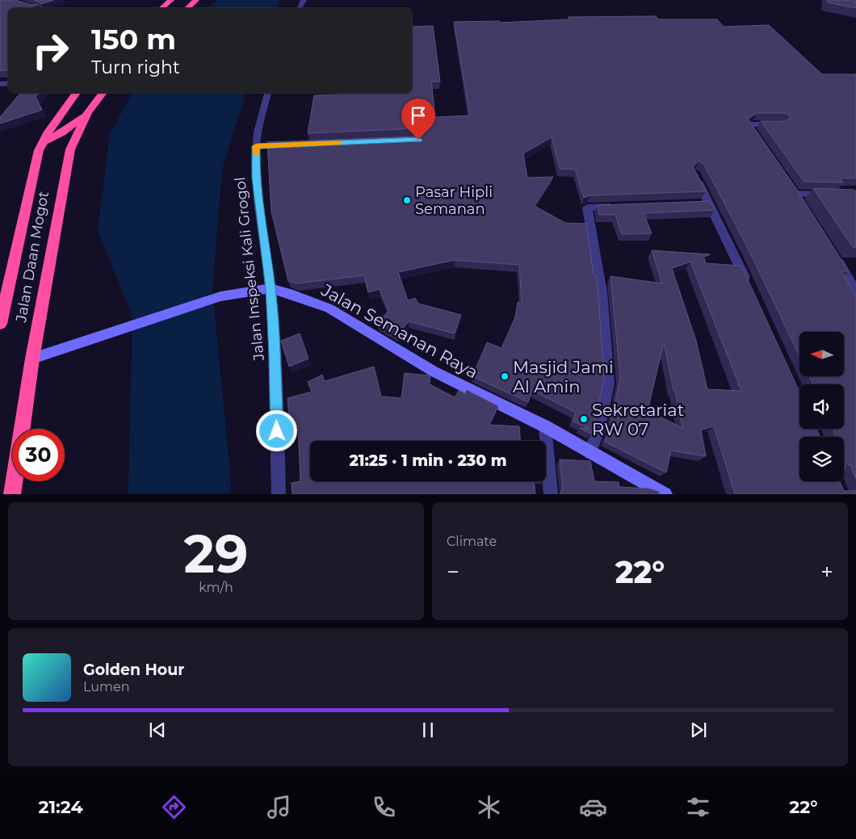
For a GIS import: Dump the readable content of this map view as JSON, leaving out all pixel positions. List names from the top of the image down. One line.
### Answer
{"streets":{"highway":["Jalan Daan Mogot"],"street":["Jalan Inspeksi Kali Grogol","Jalan Semanan Raya"]},"crossings":[["Jalan Daan Mogot","Jalan Semanan Raya"],["Jalan Inspeksi Kali Grogol","Jalan Semanan Raya"]],"places":["Pasar Hipli Semanan","Masjid Jami Al Amin","Sekretariat RW 07"],"north":"left","page":{"turn":["150 m","Turn right"],"limit":"30","trip":"21:25 · 1 min · 230 m","tile":[["29","km/h"],"Climate"],"heat":["−","22°","+"],"song":["Golden Hour","Lumen"],"tabs":["21:24","22°"]}}
